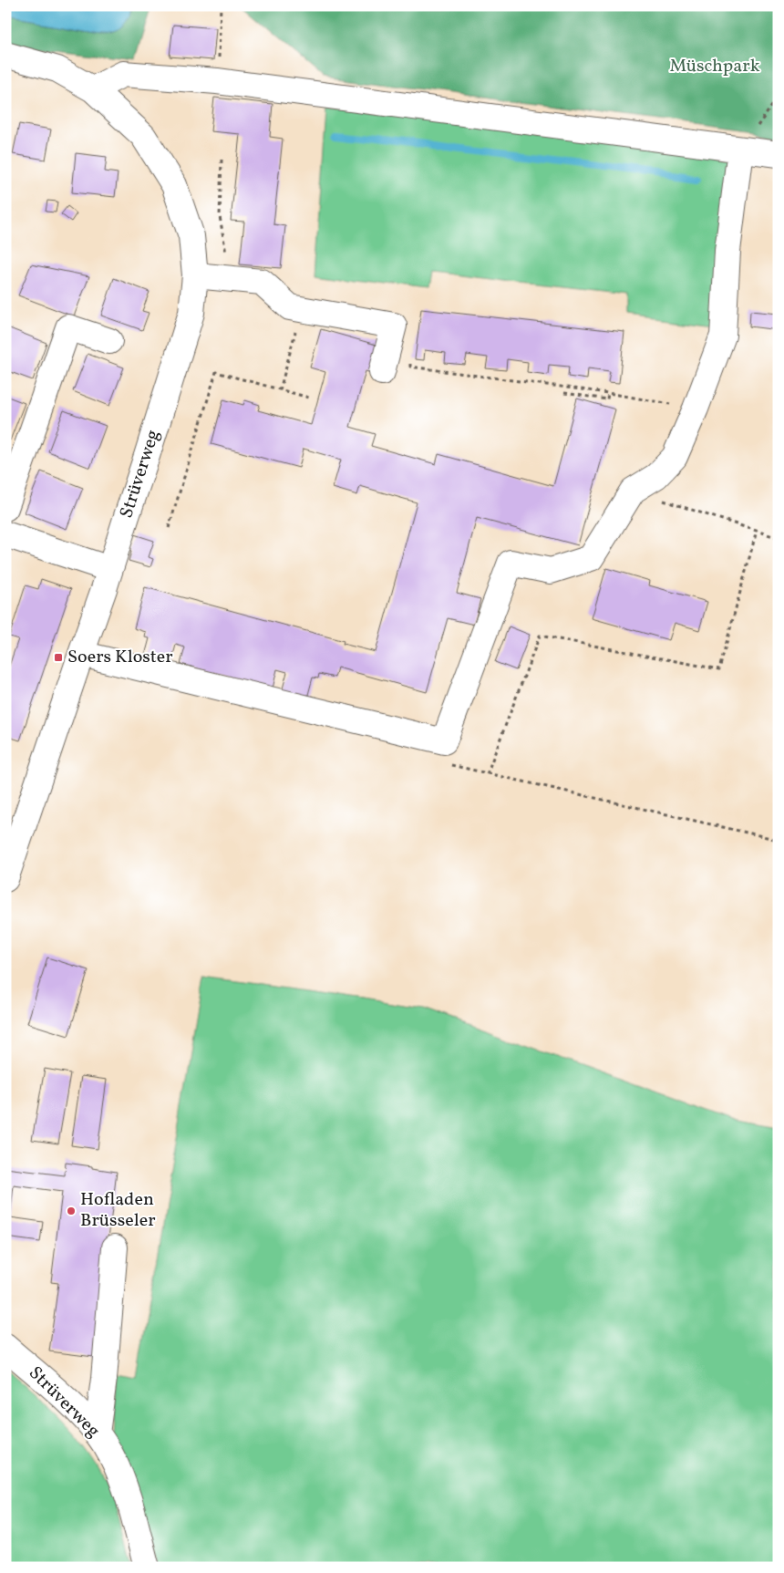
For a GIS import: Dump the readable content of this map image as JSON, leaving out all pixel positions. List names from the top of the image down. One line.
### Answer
{"streets":{"street":["Strüverweg"]},"parks":["Müschpark"],"places":{"transit":["Soers Kloster"],"other":["Hofladen Brüsseler"]}}
